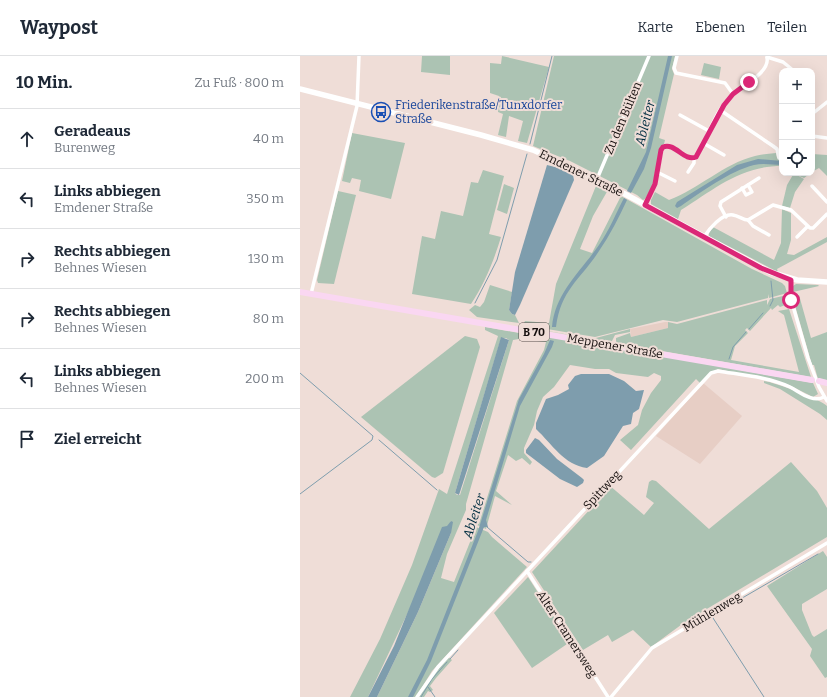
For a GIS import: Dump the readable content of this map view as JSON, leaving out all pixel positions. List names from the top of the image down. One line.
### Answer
{"streets":{"main road":["B 70","Meppener Straße"],"street":["Zu den Bülten","Emdener Straße","Spittweg","Mühlenweg","Alter Cramersweg"]},"crossings":[["Zu den Bülten","Emdener Straße"],["Spittweg","Alter Cramersweg"],["Mühlenweg","Alter Cramersweg"]],"water":["Ableiter"],"places":{"bus stop":["Friederikenstraße/Tunxdorfer Straße"]},"page":{"header":"Waypost","nav":["Karte","Ebenen","Teilen"],"heading":["10 Min.","Zu Fuß · 800 m"],"map_buttons":["+","−"],"list":[["Geradeaus","Burenweg","40 m"],["Links abbiegen","Emdener Straße","350 m"],["Rechts abbiegen","Behnes Wiesen","130 m"],["Rechts abbiegen","Behnes Wiesen","80 m"],["Links abbiegen","Behnes Wiesen","200 m"],"Ziel erreicht"]}}
